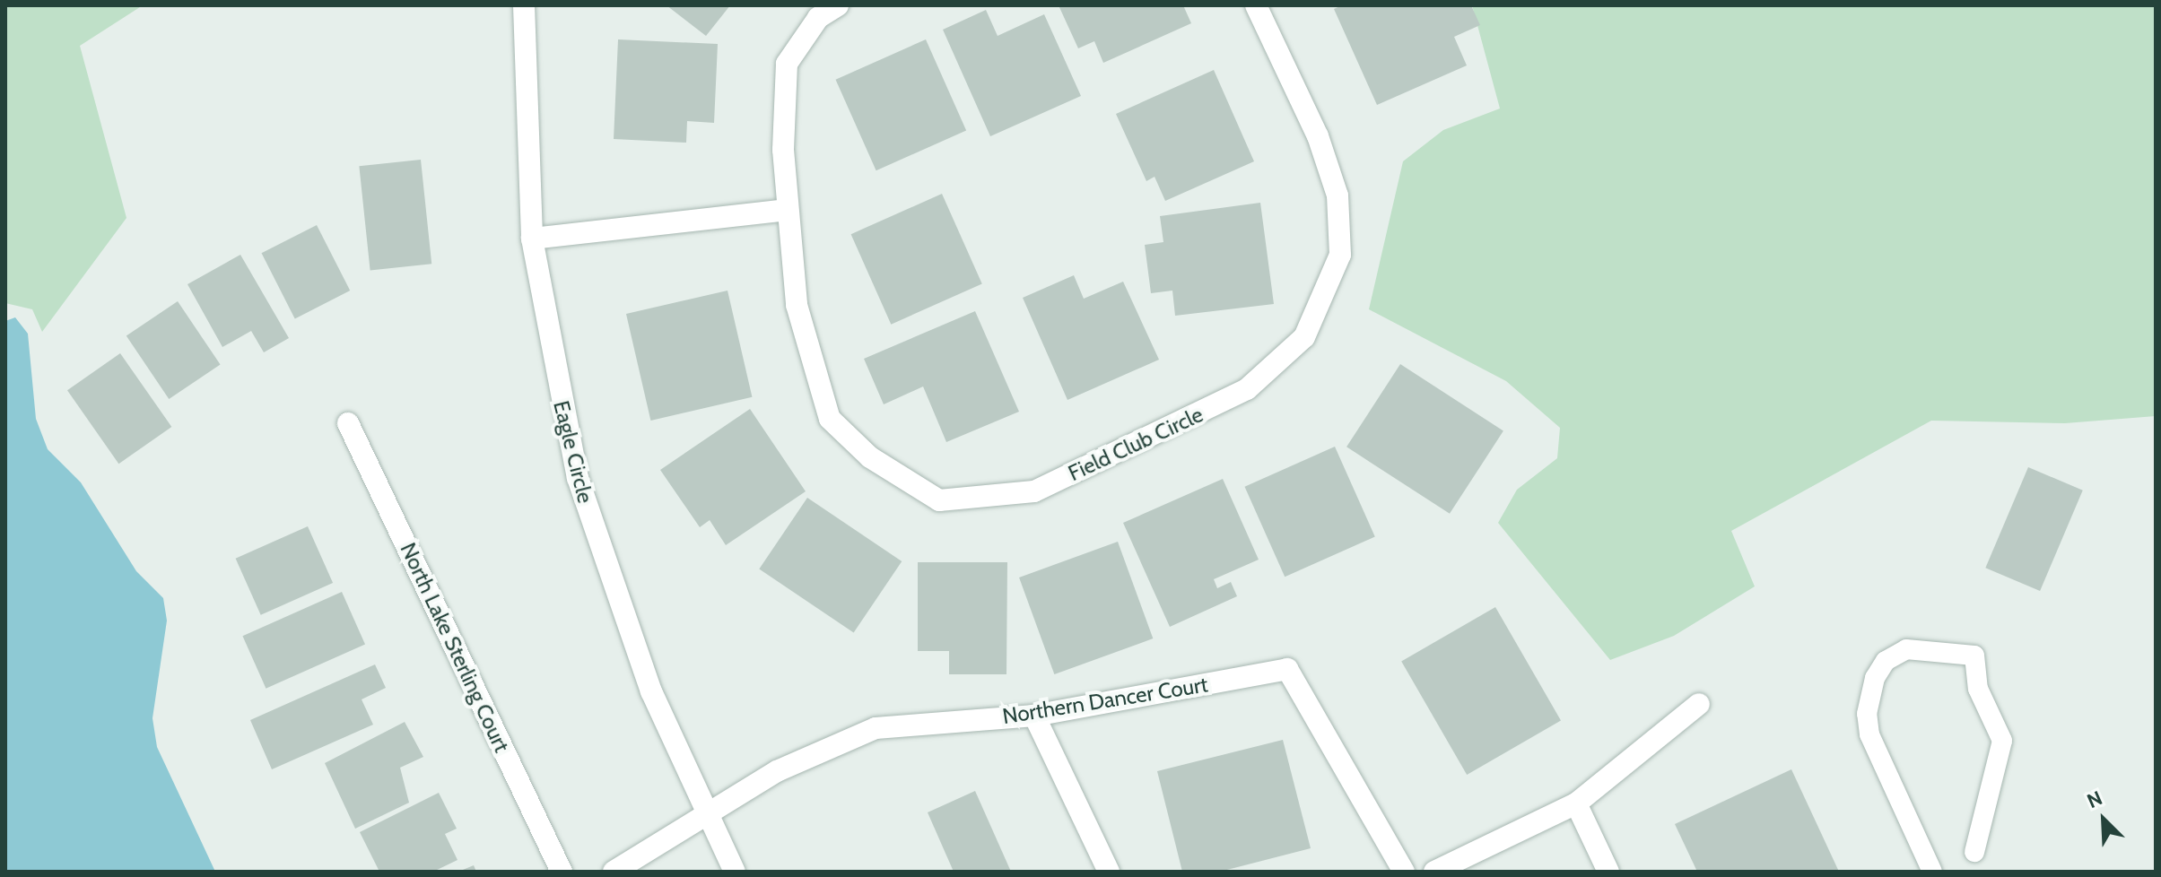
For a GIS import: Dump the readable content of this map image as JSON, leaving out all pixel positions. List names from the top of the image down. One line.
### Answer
{"streets":{"street":["Field Club Circle","Eagle Circle","North Lake Sterling Court","Northern Dancer Court"]},"crossings":[["Eagle Circle","Northern Dancer Court"]],"north":"top left"}
